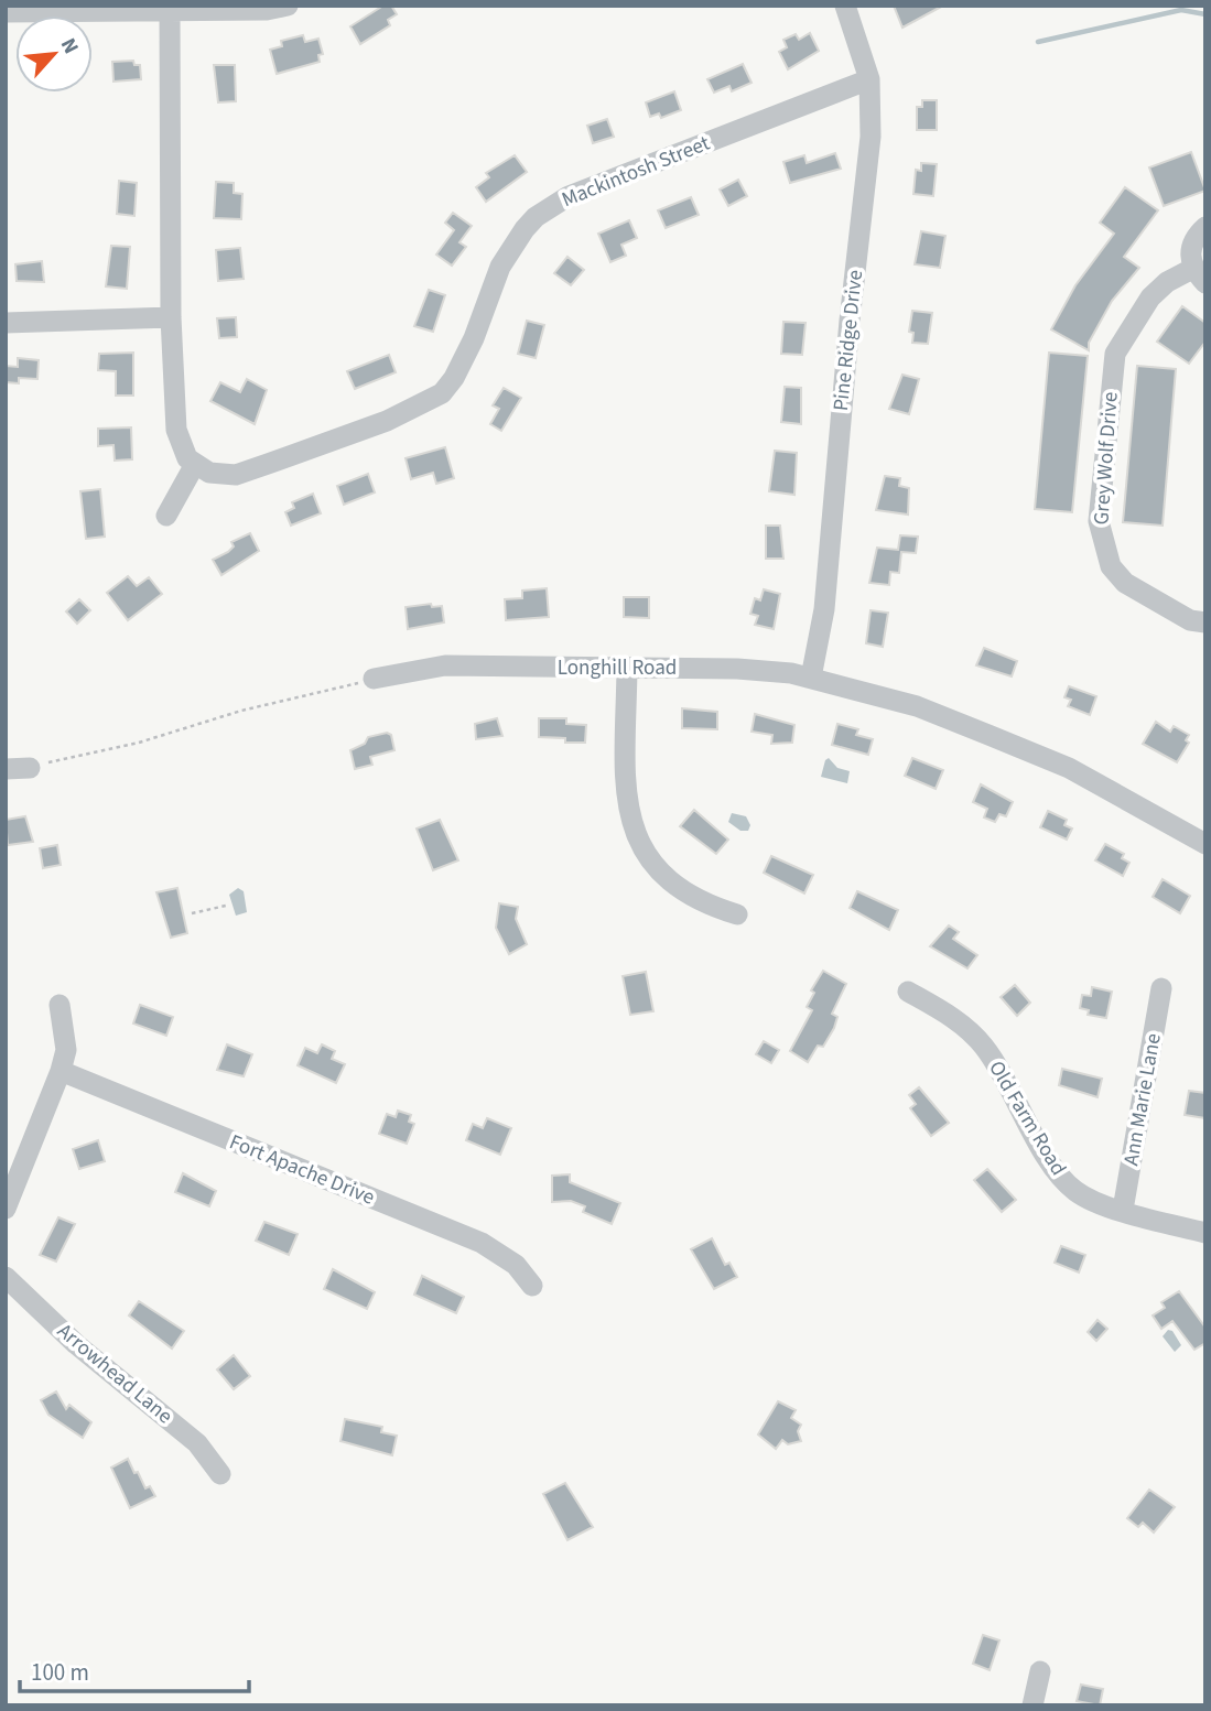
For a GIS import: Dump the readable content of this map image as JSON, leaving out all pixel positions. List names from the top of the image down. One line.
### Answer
{"streets":{"street":["Mackintosh Street","Pine Ridge Drive","Grey Wolf Drive","Longhill Road","Ann Marie Lane","Old Farm Road","Fort Apache Drive","Arrowhead Lane"]},"crossings":[["Mackintosh Street","Pine Ridge Drive"],["Pine Ridge Drive","Longhill Road"],["Ann Marie Lane","Old Farm Road"]],"scale_bar":"100 m","north":"top right"}
